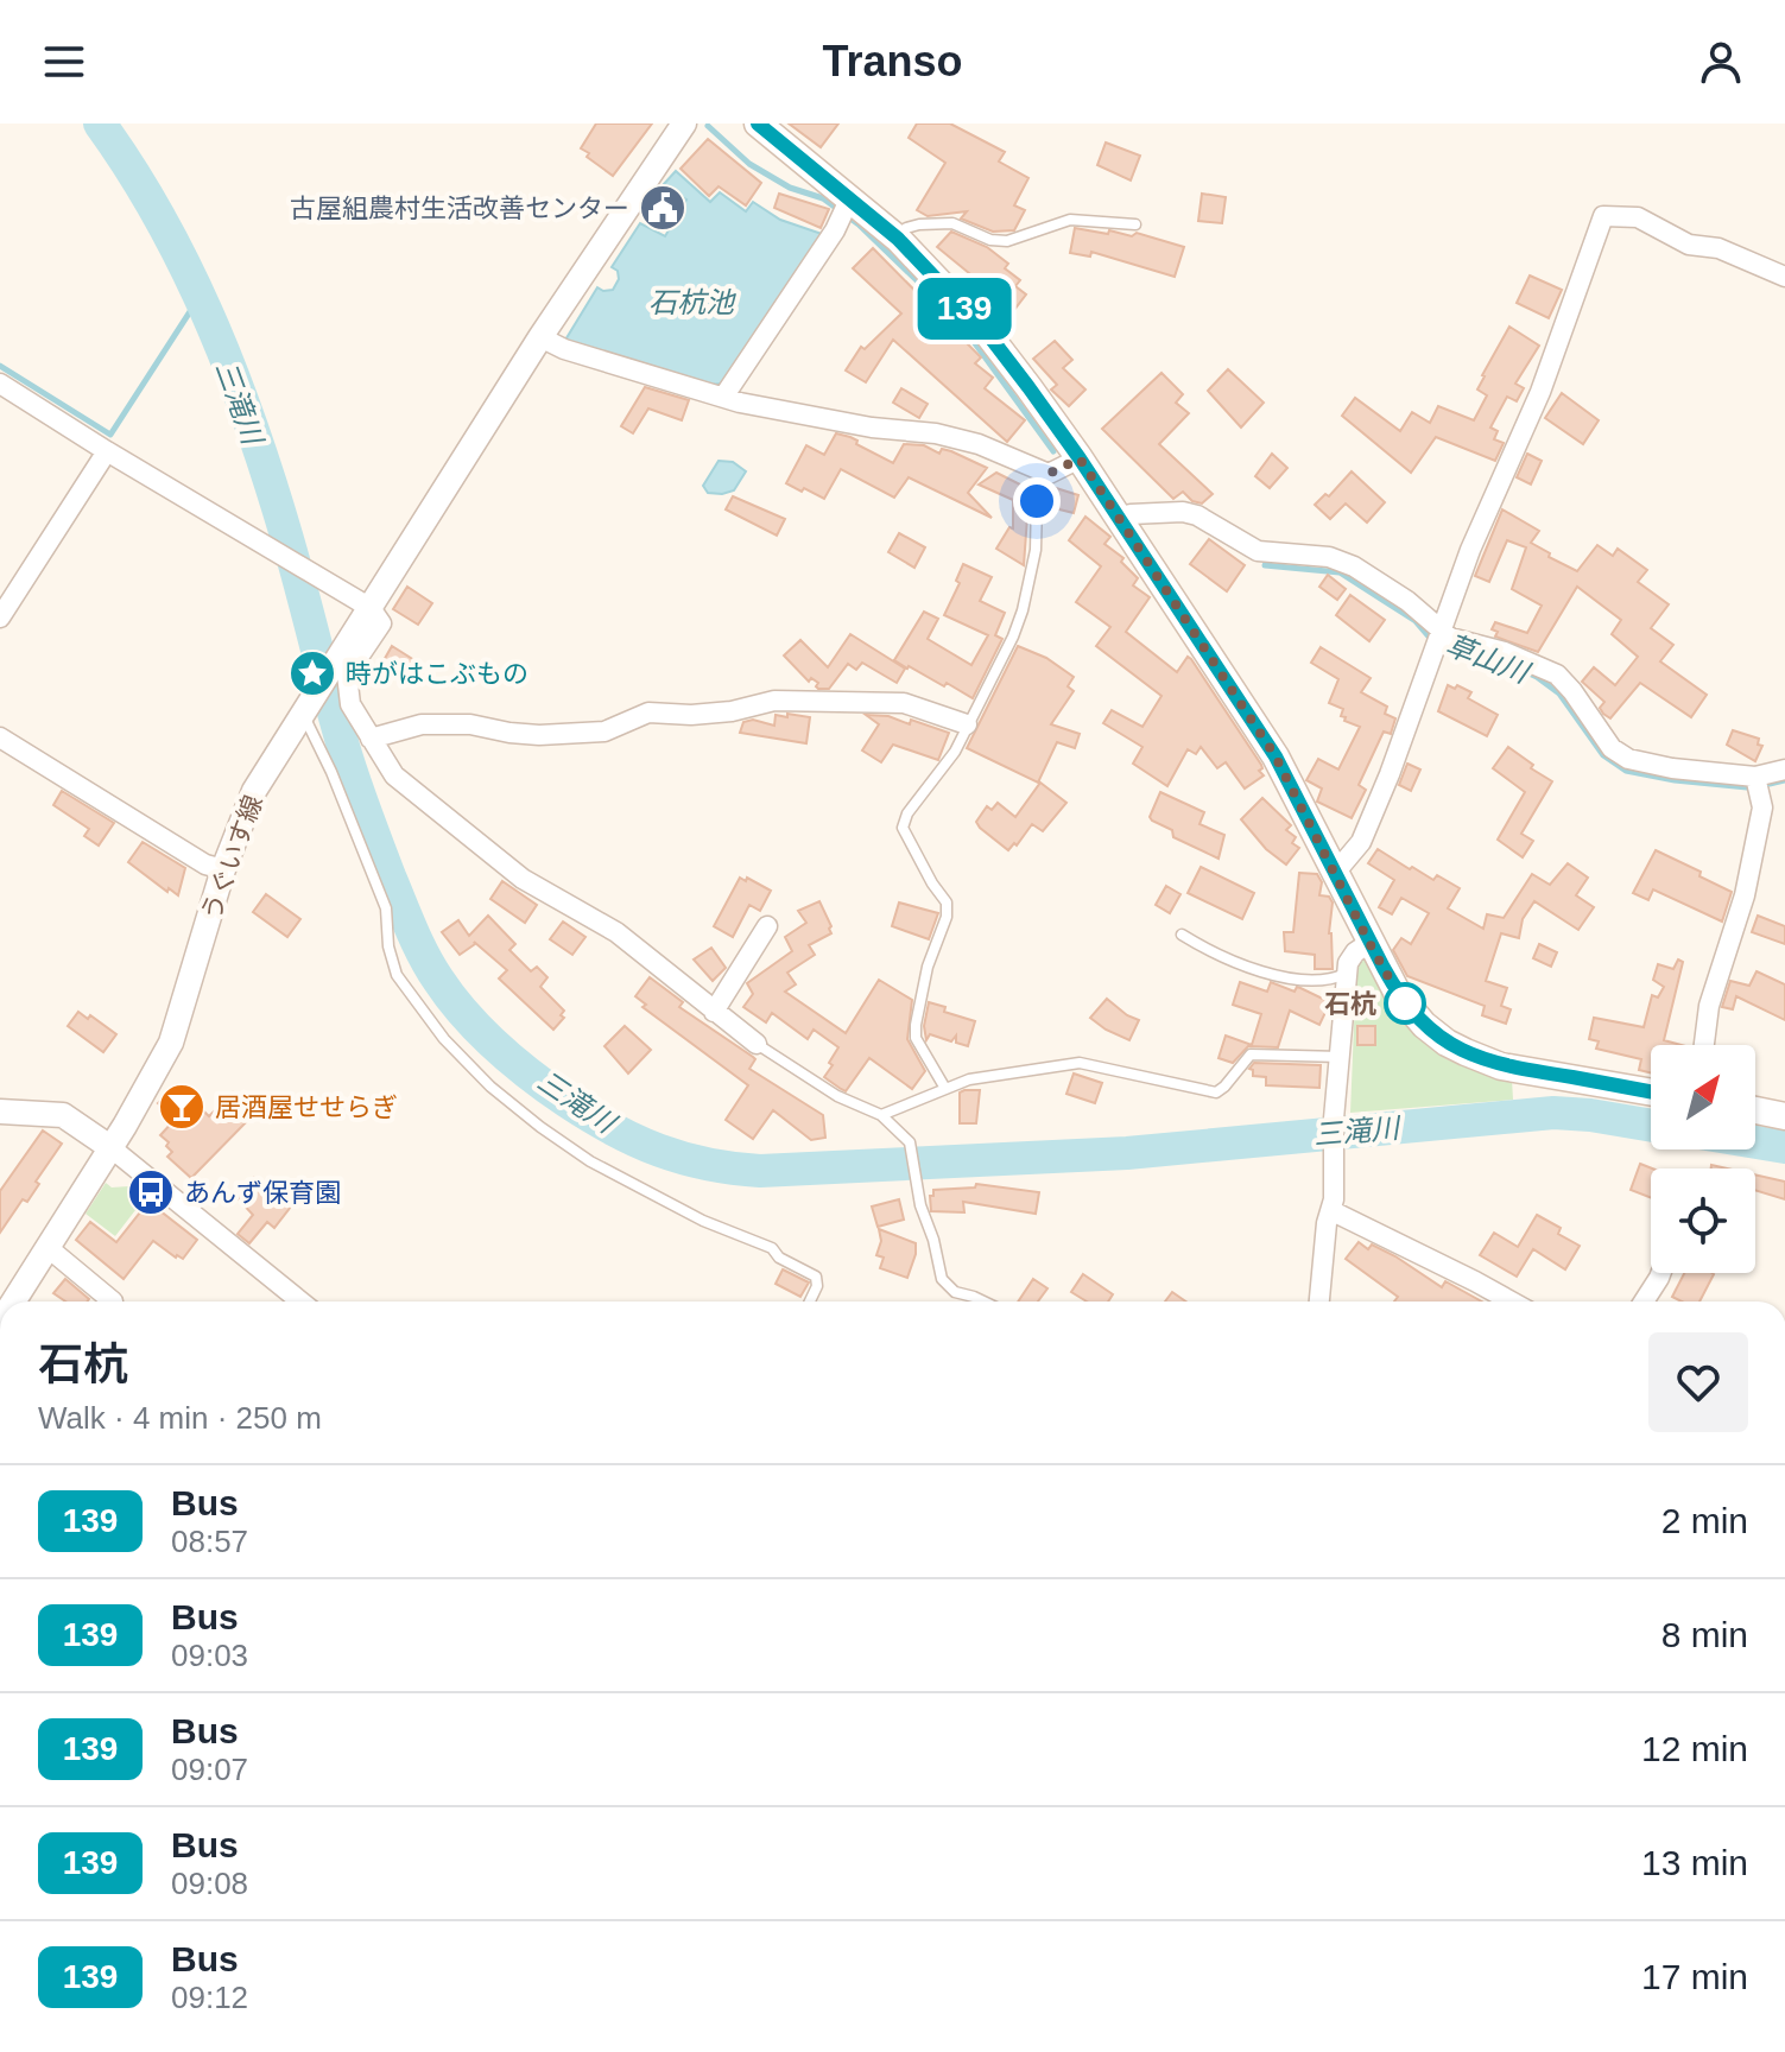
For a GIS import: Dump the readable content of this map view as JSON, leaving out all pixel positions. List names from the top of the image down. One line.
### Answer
{"streets":{"street":["うぐいす線"]},"water":["石杭池","三滝川","草山川"],"places":{"public building":["古屋組農村生活改善センター"],"place":["時がはこぶもの"],"other":["石杭"],"bar":["居酒屋せせらぎ"],"bus stop":["あんず保育園"]},"lines":["bus line 139"],"north":"top right","page":{"header":"Transo","on_map":"139","heading":["石杭","Walk · 4 min · 250 m"],"list":[{"mark":"139","name":"Bus","note":"08:57","value":"2 min"},{"mark":"139","name":"Bus","note":"09:03","value":"8 min"},{"mark":"139","name":"Bus","note":"09:07","value":"12 min"},{"mark":"139","name":"Bus","note":"09:08","value":"13 min"},{"mark":"139","name":"Bus","note":"09:12","value":"17 min"}]}}
